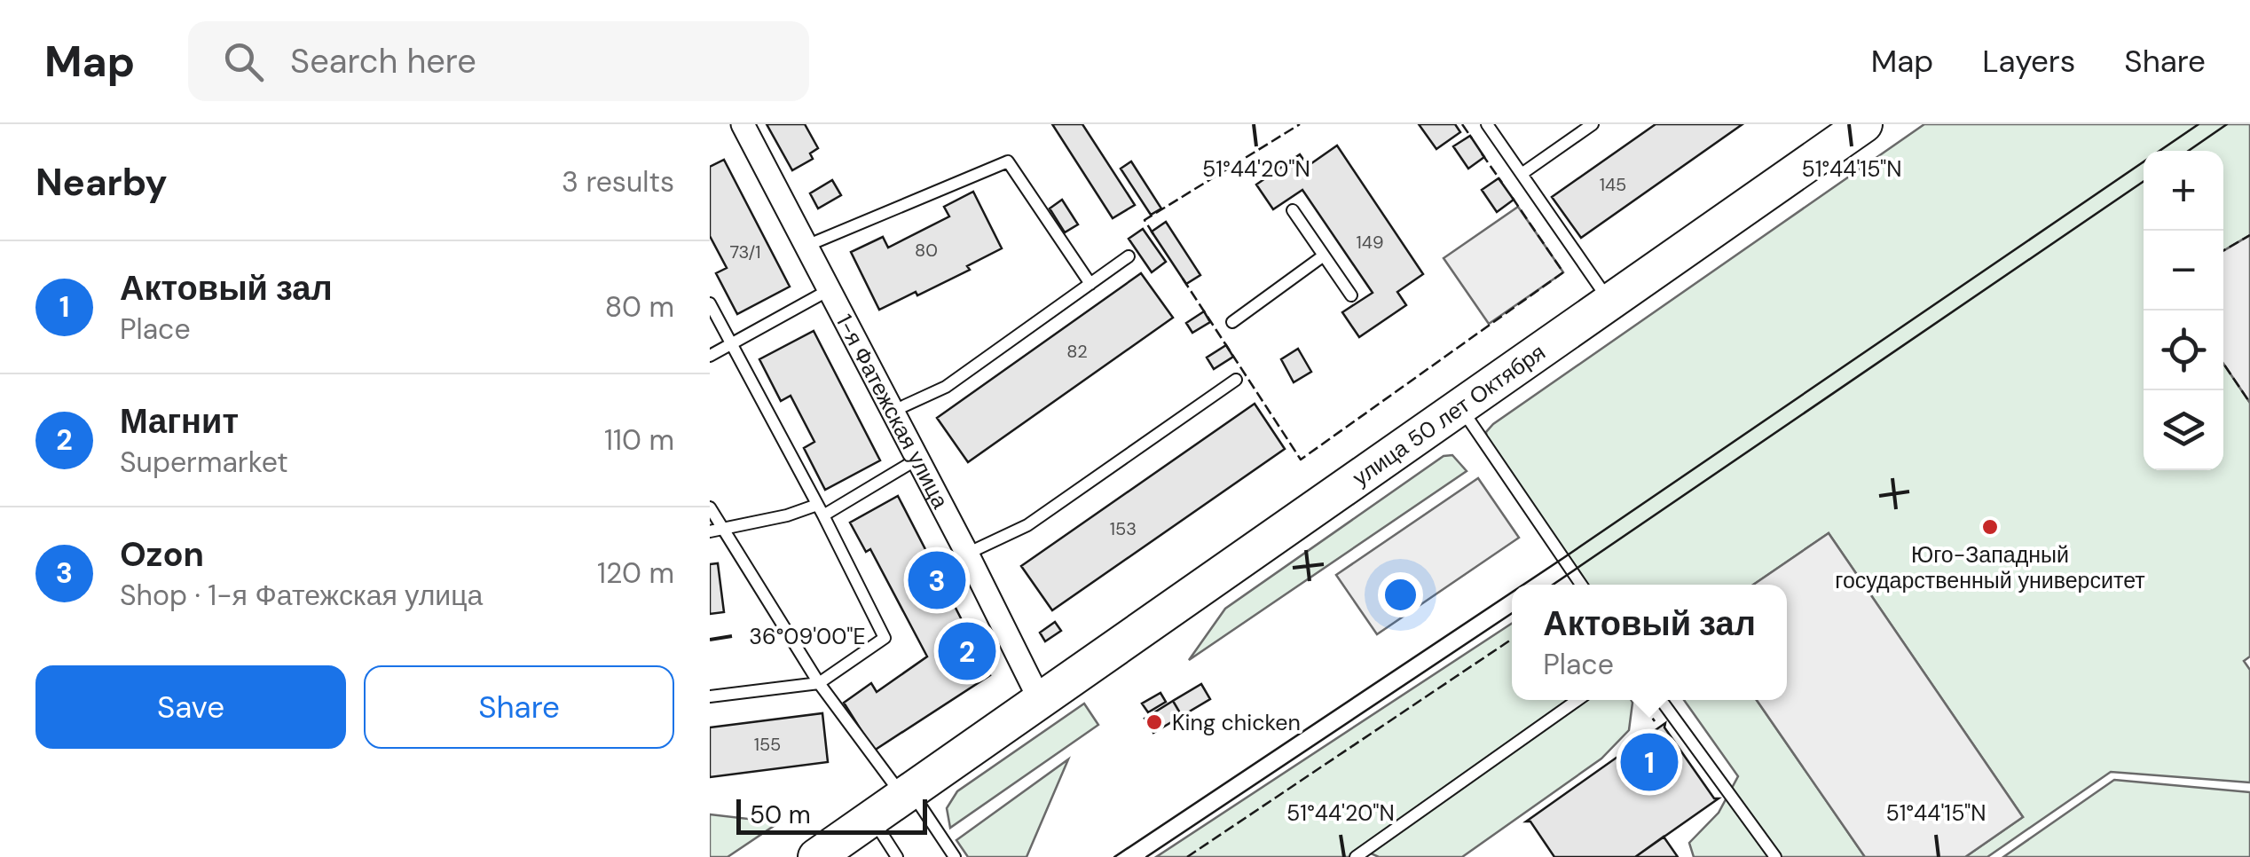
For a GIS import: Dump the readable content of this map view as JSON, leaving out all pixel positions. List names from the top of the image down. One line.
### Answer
{"streets":{"main road":["улица 50 лет Октября"],"street":["1-я Фатежская улица"]},"crossings":[["1-я Фатежская улица","улица 50 лет Октября"]],"places":["Юго-Западный государственный университет","King chicken"],"house_numbers":["145","149","80","73/1","82","153","155"],"scale_bar":"50 m","page":{"header":"Map","search":"Search here","nav":["Map","Layers","Share"],"heading":["Nearby","3 results"],"map_buttons":["+","−"],"list":[{"mark":"1","name":"Актовый зал","note":"Place","value":"80 m"},{"mark":"2","name":"Магнит","note":"Supermarket","value":"110 m"},{"mark":"3","name":"Ozon","note":"Shop · 1-я Фатежская улица","value":"120 m"}],"pins":["3","2","1"],"popup":["Актовый зал","Place"],"buttons":["Save","Share"],"scale":"50 m"},"coordinates":["51°44'20\"N","51°44'15\"N","36°09'00\"E"]}
